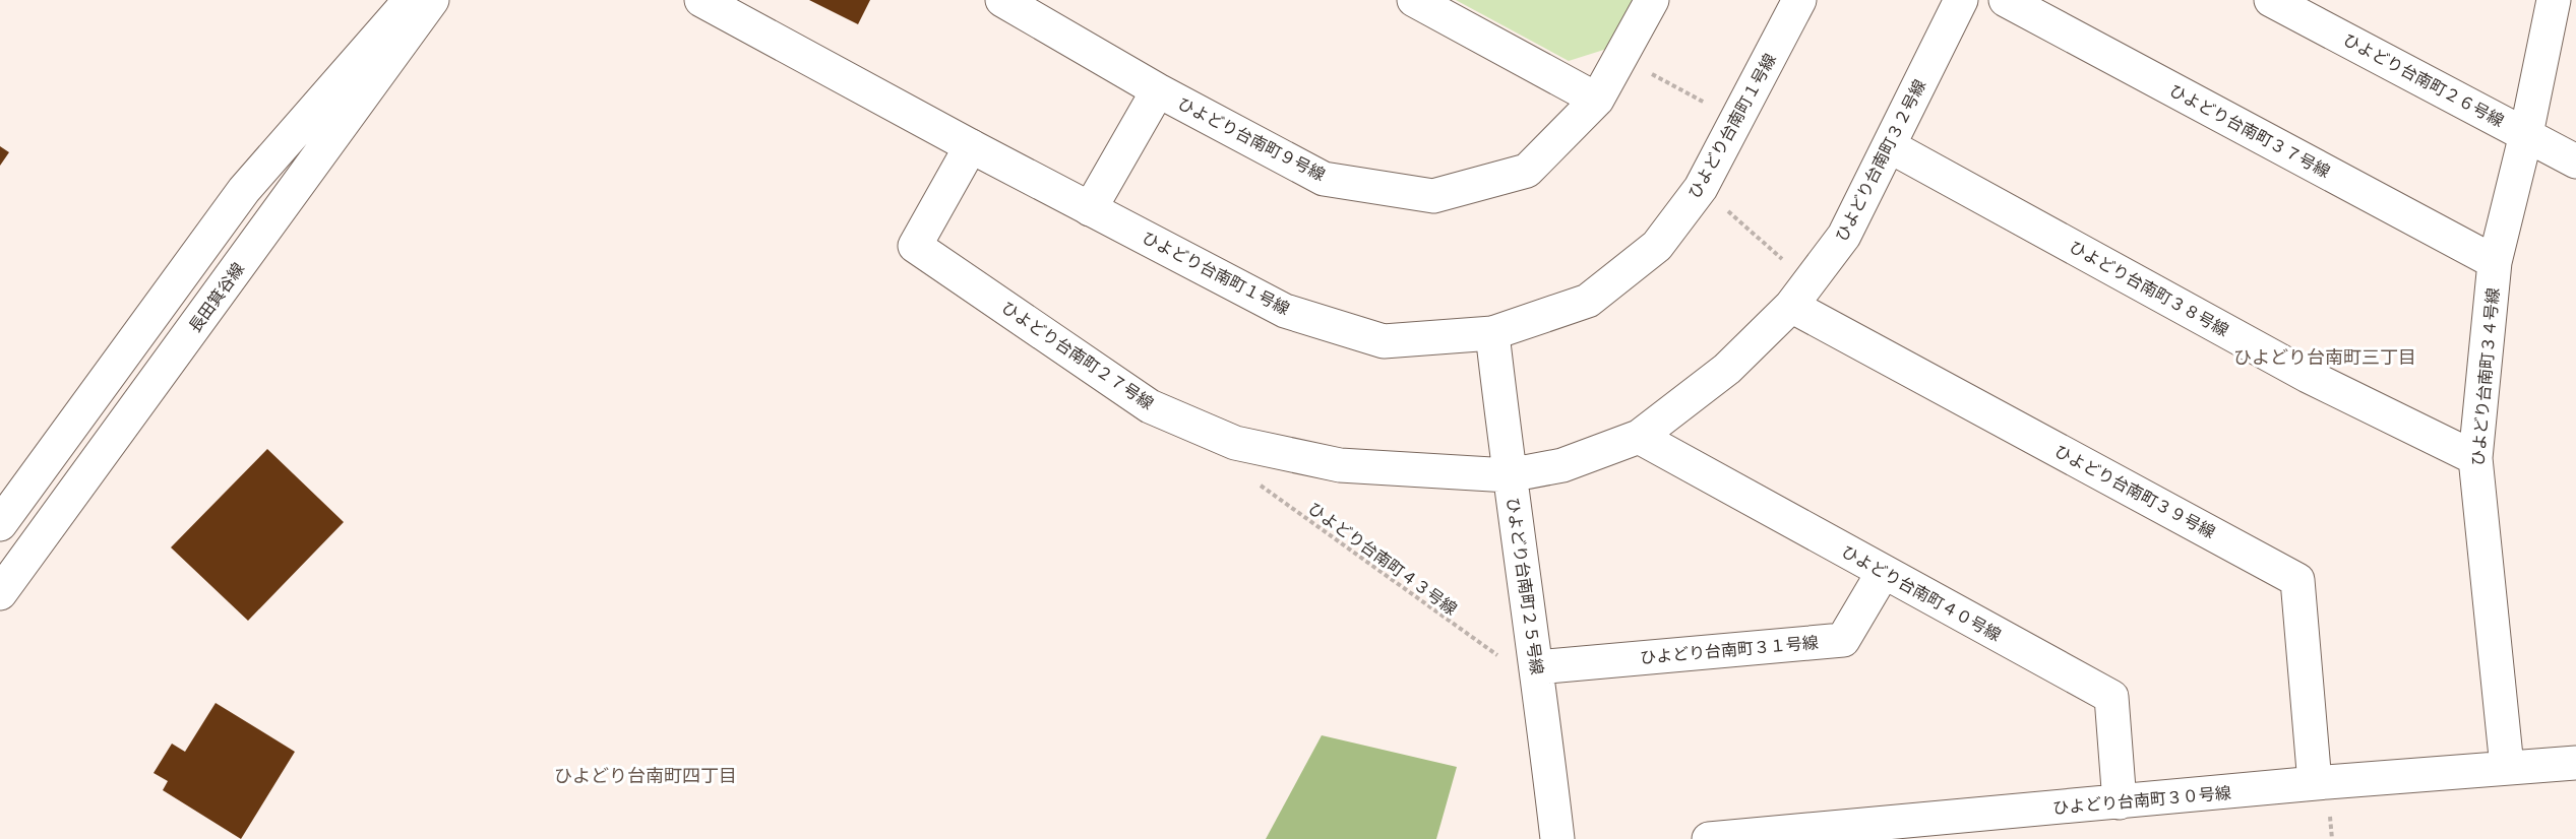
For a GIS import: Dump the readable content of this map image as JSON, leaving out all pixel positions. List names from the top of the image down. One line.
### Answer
{"streets":{"street":["ひよどり台南町２６号線","ひよどり台南町１号線","ひよどり台南町３７号線","ひよどり台南町９号線","ひよどり台南町３２号線","ひよどり台南町３８号線","長田箕谷線","ひよどり台南町２７号線","ひよどり台南町３４号線","ひよどり台南町３９号線","ひよどり台南町２５号線","ひよどり台南町４０号線","ひよどり台南町３１号線","ひよどり台南町３０号線"],"path":["ひよどり台南町４３号線"]},"crossings":[["ひよどり台南町２６号線","ひよどり台南町３４号線"],["ひよどり台南町１号線","ひよどり台南町２７号線"],["ひよどり台南町１号線","ひよどり台南町２５号線"],["ひよどり台南町３７号線","ひよどり台南町３４号線"],["ひよどり台南町３２号線","ひよどり台南町３８号線"],["ひよどり台南町３２号線","ひよどり台南町２７号線"],["ひよどり台南町３２号線","ひよどり台南町３９号線"],["ひよどり台南町３２号線","ひよどり台南町２５号線"],["ひよどり台南町３２号線","ひよどり台南町４０号線"],["ひよどり台南町３８号線","ひよどり台南町３４号線"],["ひよどり台南町２７号線","ひよどり台南町２５号線"],["ひよどり台南町３４号線","ひよどり台南町３０号線"],["ひよどり台南町３９号線","ひよどり台南町３０号線"],["ひよどり台南町４３号線","ひよどり台南町２５号線"],["ひよどり台南町４３号線","ひよどり台南町３１号線"],["ひよどり台南町２５号線","ひよどり台南町３１号線"],["ひよどり台南町４０号線","ひよどり台南町３１号線"],["ひよどり台南町４０号線","ひよどり台南町３０号線"]],"districts":["ひよどり台南町三丁目","ひよどり台南町四丁目"]}
